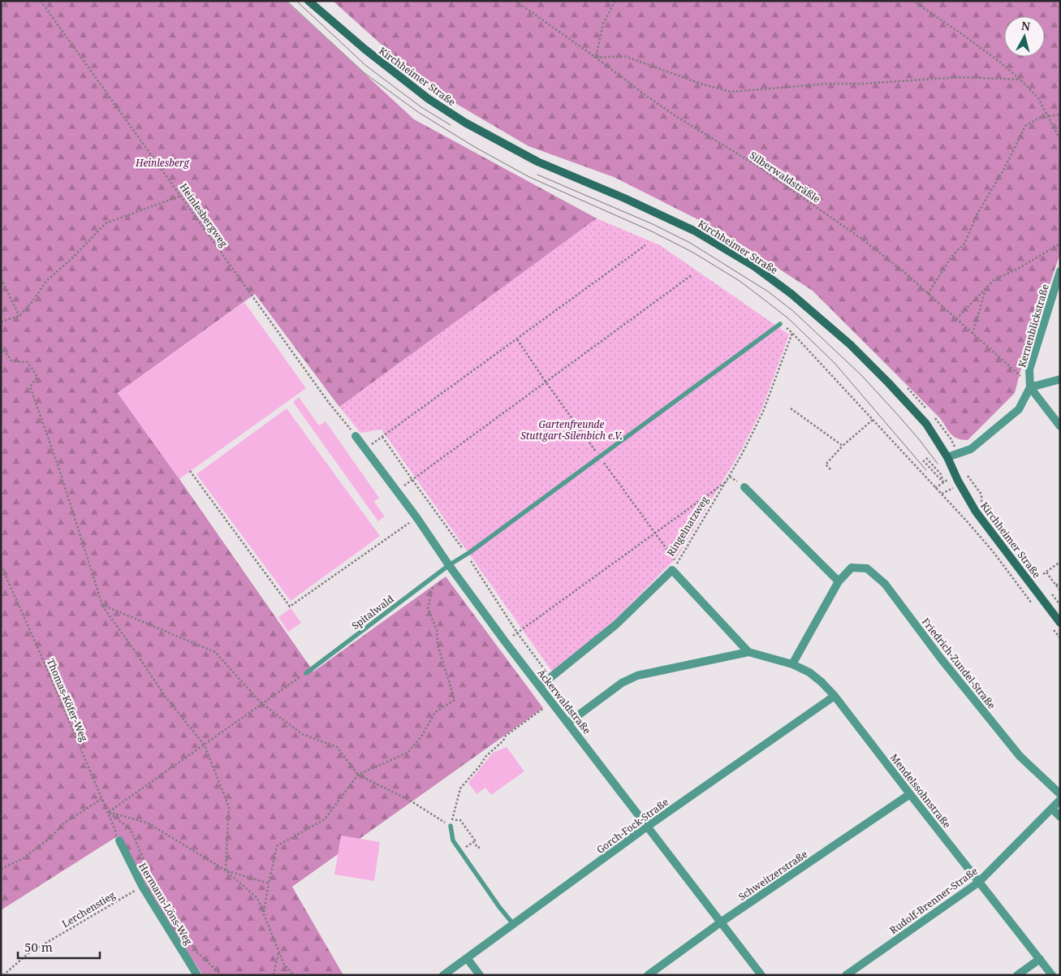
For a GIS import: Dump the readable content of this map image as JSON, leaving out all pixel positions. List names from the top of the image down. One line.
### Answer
{"streets":{"main road":["Kirchheimer Straße"],"street":["Kernenblickstraße","Ringelnatzweg","Friedrich-Zundel-Straße","Äckerwaldstraße","Mendelssohnstraße","Gorch-Fock-Straße","Schweitzerstraße","Rudolf-Brenner-Straße","Hermann-Löns-Weg"],"lane":["Spitalwald"],"path":["Silberwaldsträßle","Heinlesbergweg","Thomas-Köfer-Weg","Lerchenstieg"]},"crossings":[["Silberwaldsträßle","Kernenblickstraße"],["Heinlesbergweg","Äckerwaldstraße"],["Ringelnatzweg","Äckerwaldstraße"],["Spitalwald","Äckerwaldstraße"],["Friedrich-Zundel-Straße","Mendelssohnstraße"],["Thomas-Köfer-Weg","Hermann-Löns-Weg"],["Äckerwaldstraße","Mendelssohnstraße"],["Äckerwaldstraße","Gorch-Fock-Straße"],["Äckerwaldstraße","Schweitzerstraße"],["Mendelssohnstraße","Gorch-Fock-Straße"],["Mendelssohnstraße","Schweitzerstraße"],["Mendelssohnstraße","Rudolf-Brenner-Straße"],["Hermann-Löns-Weg","Lerchenstieg"]],"parks":["Heinlesberg","Gartenfreunde Stuttgart-Silenbich e.V."],"scale_bar":"50 m","north":"top"}
